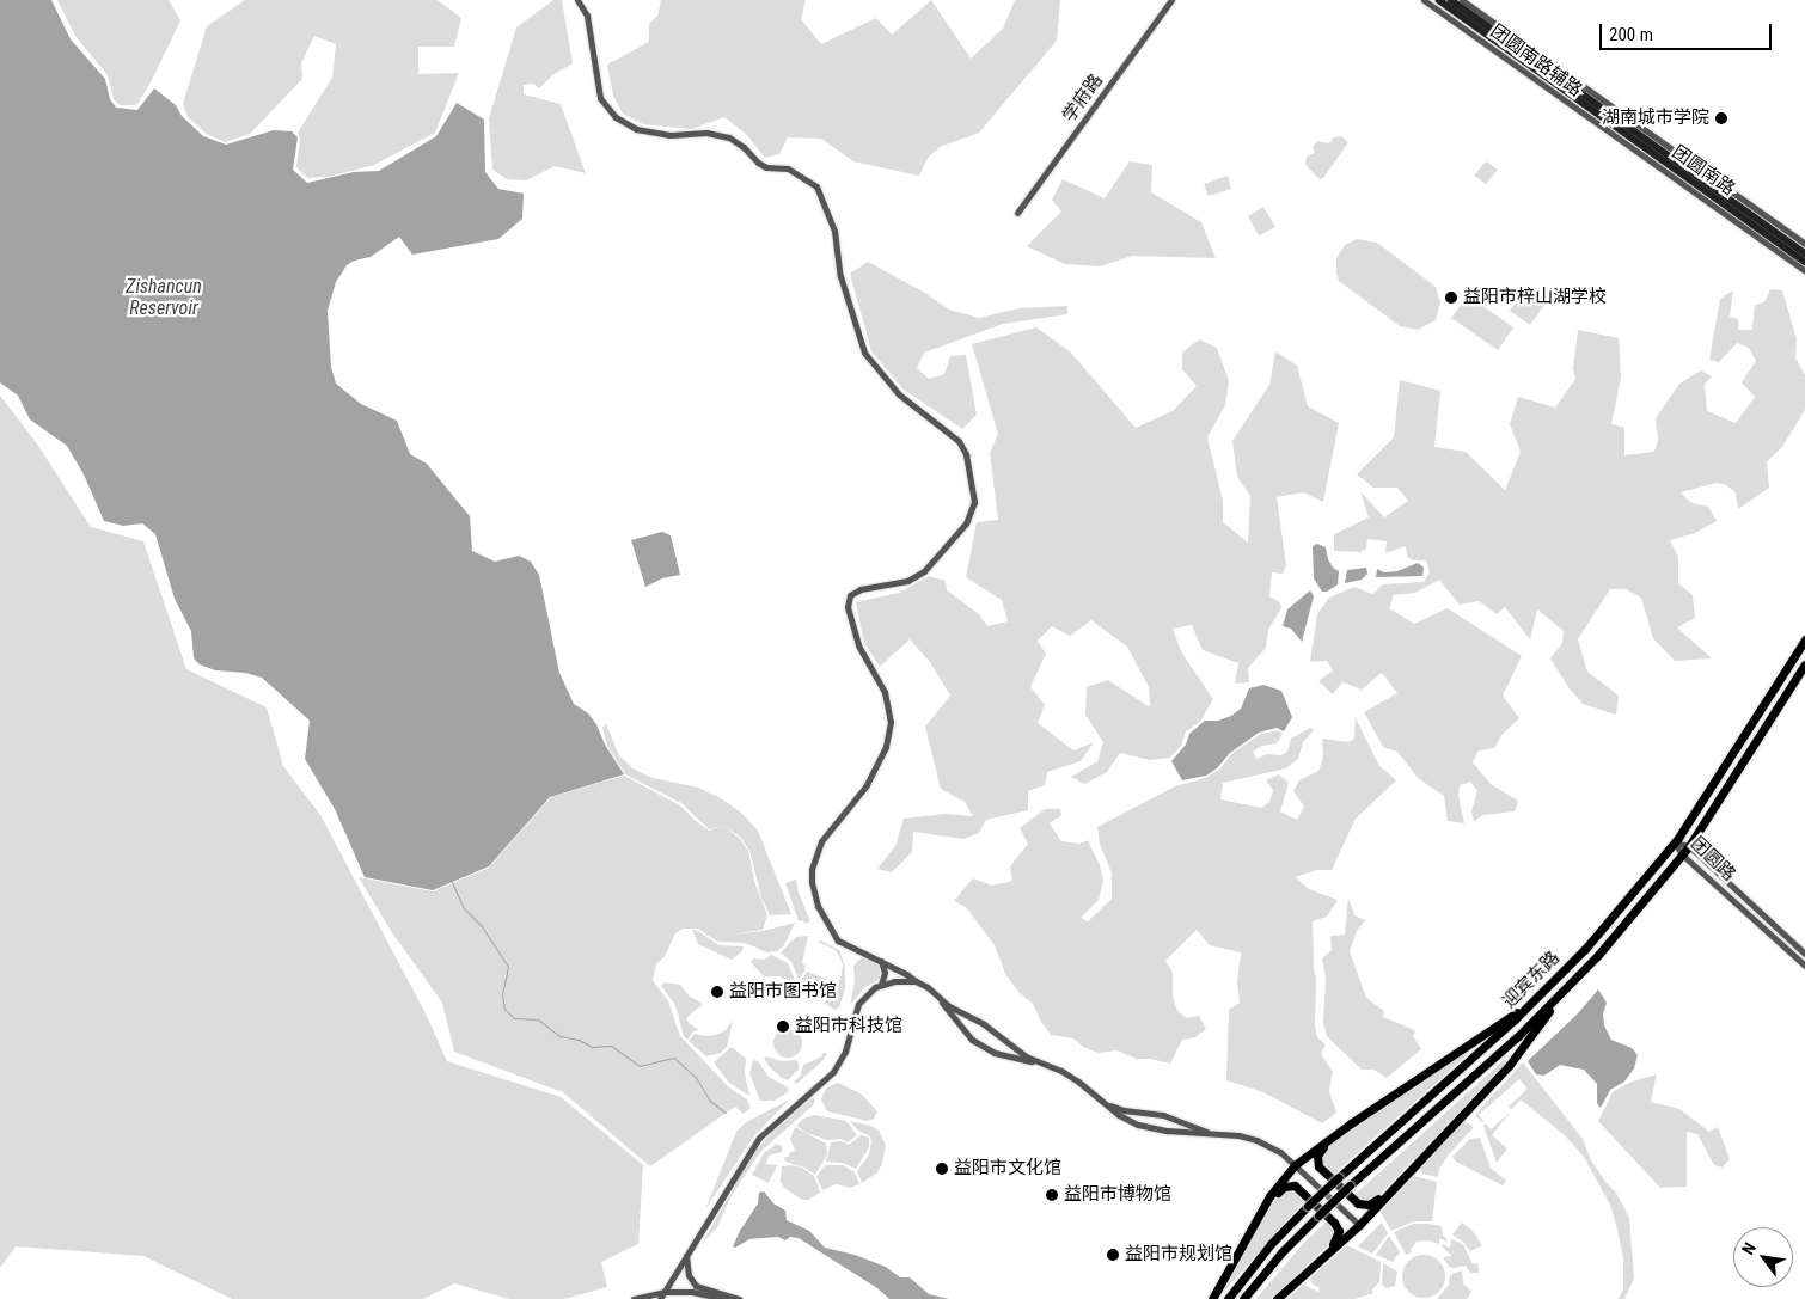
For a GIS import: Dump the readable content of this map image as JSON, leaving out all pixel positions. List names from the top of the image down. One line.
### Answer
{"streets":{"highway":["迎宾东路"],"main road":["团圆南路"],"street":["团圆南路辅路","学府路","团圆路"]},"crossings":[["团圆路","迎宾东路"]],"water":["Zishancun Reservoir"],"places":["湖南城市学院","益阳市梓山湖学校","益阳市图书馆","益阳市科技馆","益阳市文化馆","益阳市博物馆","益阳市规划馆"],"scale_bar":"200 m","north":"top left"}
